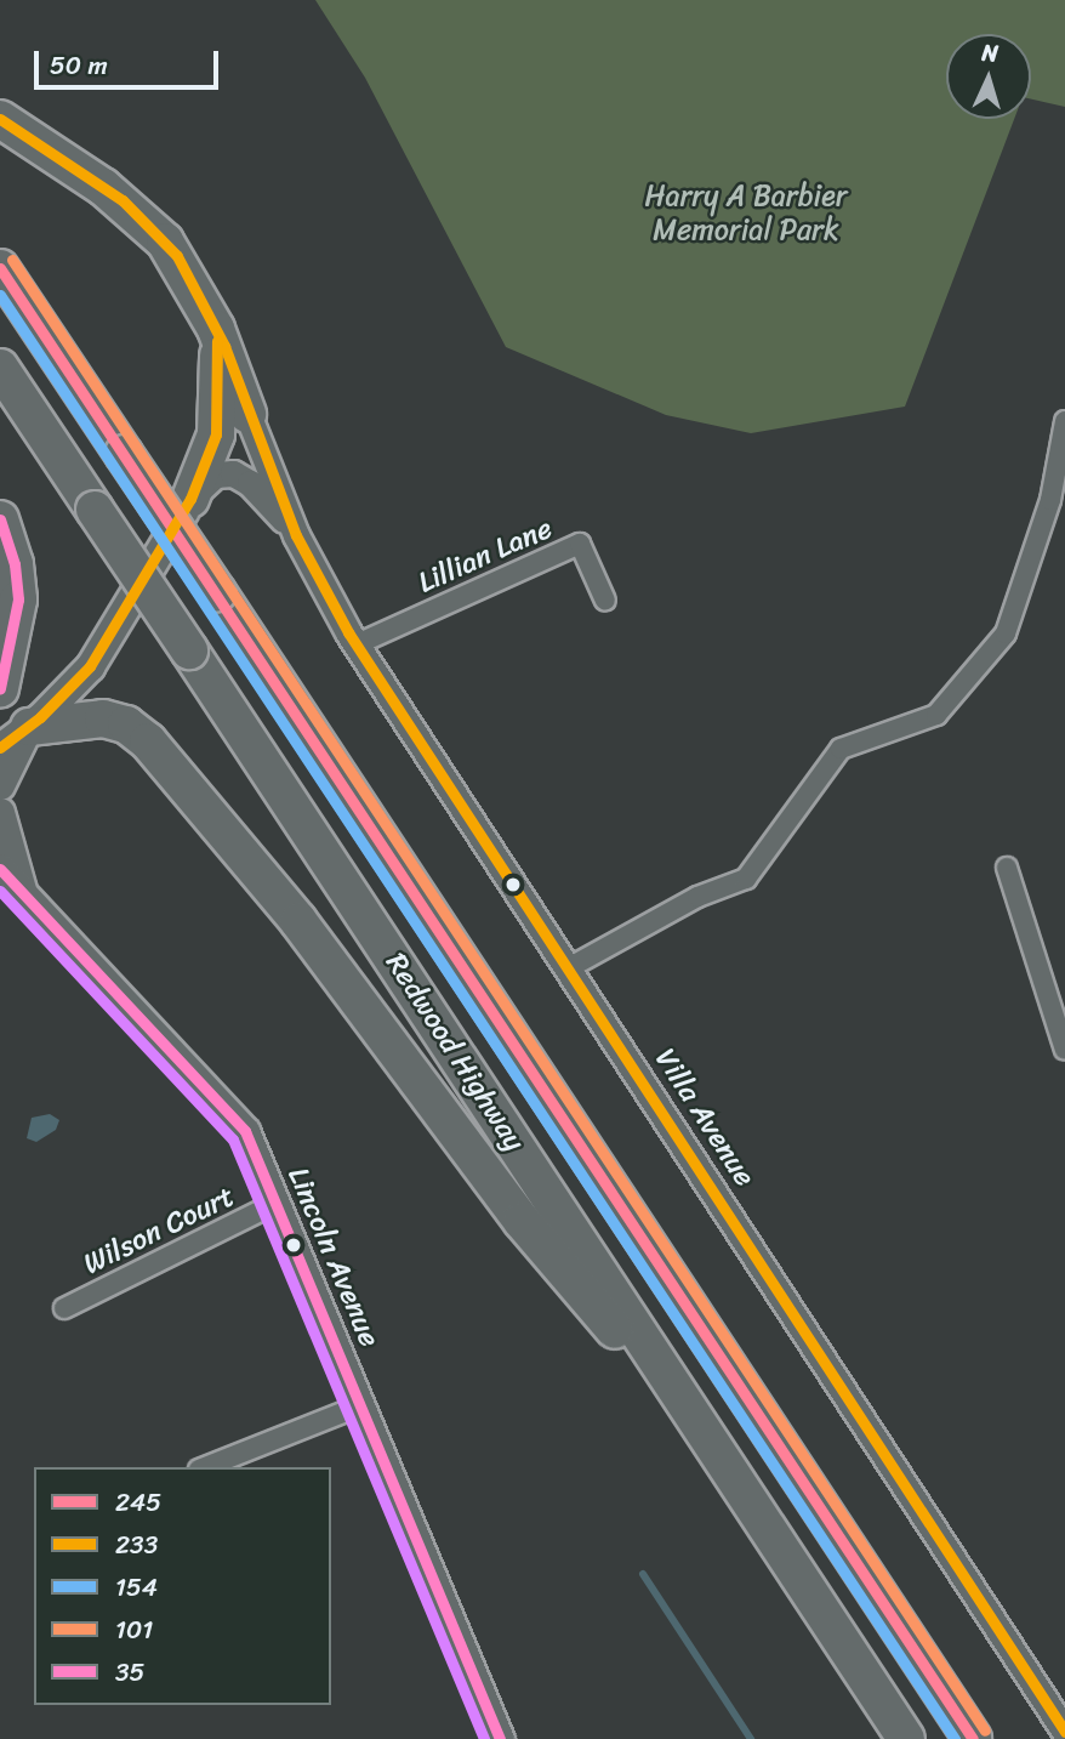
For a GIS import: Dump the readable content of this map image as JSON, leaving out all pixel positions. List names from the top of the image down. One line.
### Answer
{"streets":{"highway":["Redwood Highway"],"main road":["Villa Avenue","Lincoln Avenue"],"street":["Lillian Lane","Wilson Court"]},"crossings":[["Lillian Lane","Villa Avenue"],["Wilson Court","Lincoln Avenue"]],"parks":["Harry A Barbier Memorial Park"],"lines":["transit line 233","transit line 101","transit line 245","transit line 154","transit line 35"],"legend":["245","233","154","101","35"],"scale_bar":"50 m","north":"top"}
